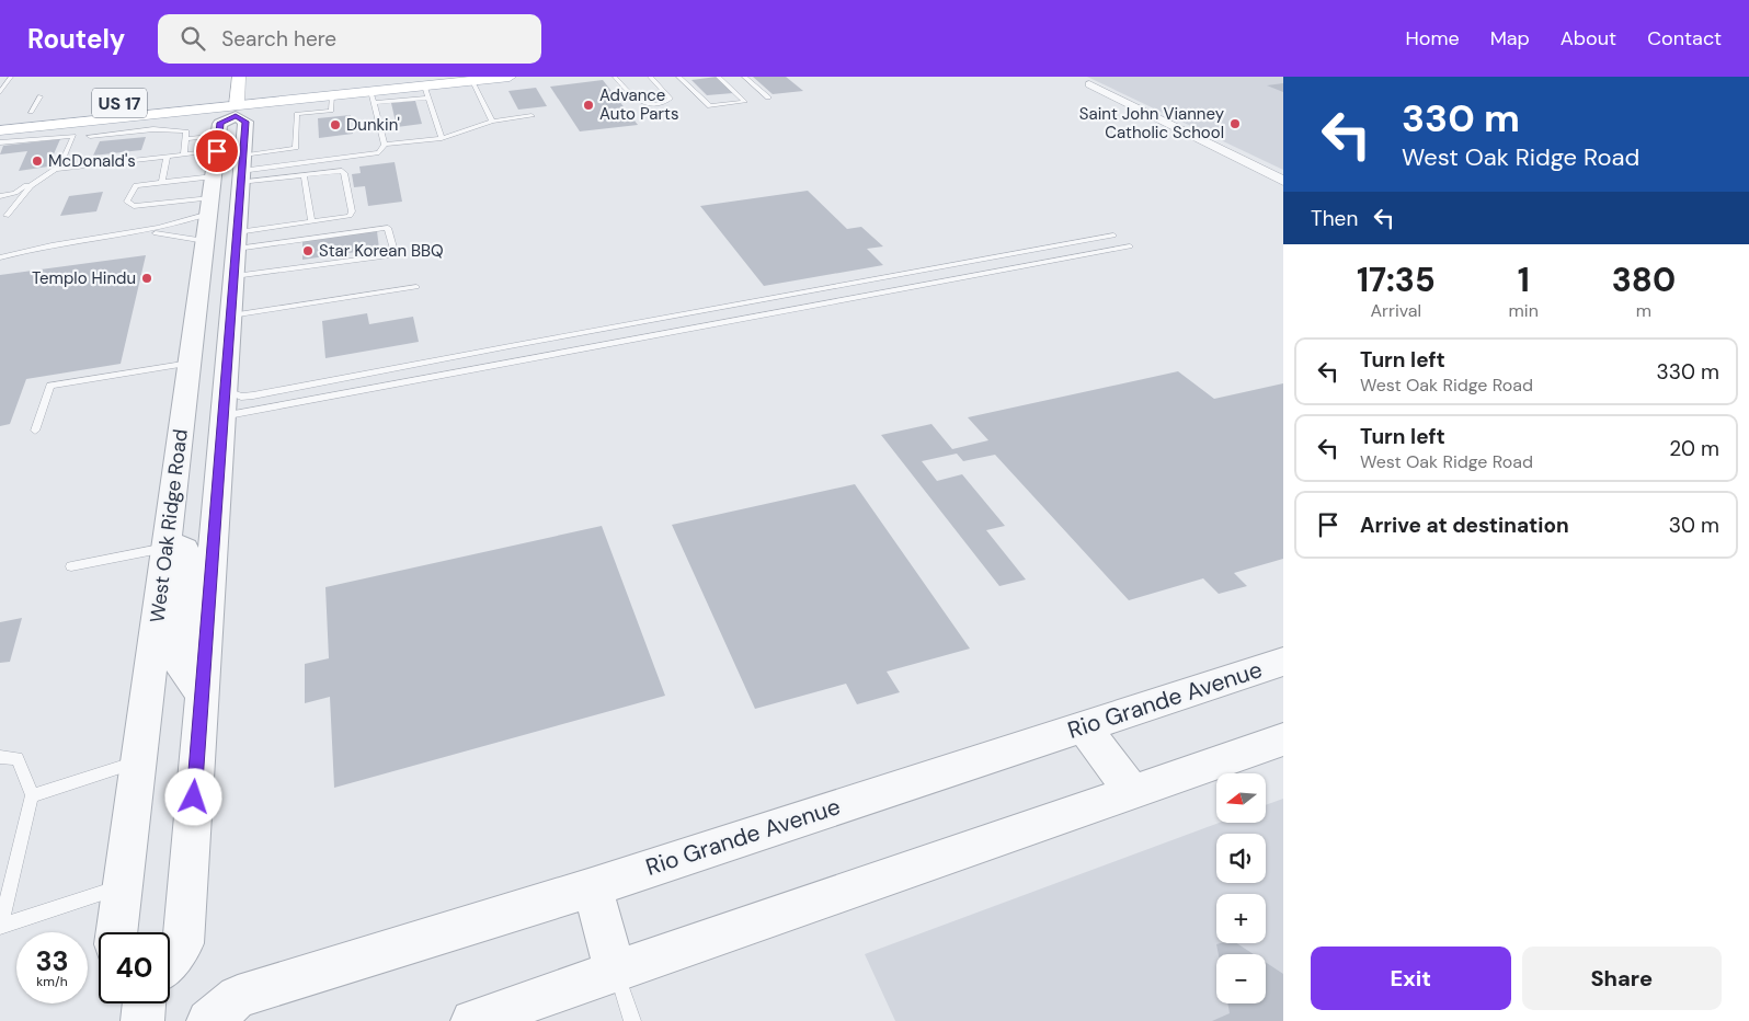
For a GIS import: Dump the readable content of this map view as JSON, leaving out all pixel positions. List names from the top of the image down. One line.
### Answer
{"streets":{"main road":["US 17"],"street":["West Oak Ridge Road","Rio Grande Avenue"]},"places":["Advance Auto Parts","Saint John Vianney Catholic School","Dunkin'","McDonald's","Star Korean BBQ","Templo Hindu"],"north":"left","page":{"header":"Routely","search":"Search here","nav":["Home","Map","About","Contact"],"turn":["330 m","West Oak Ridge Road"],"then":"Then","eta":["17:35","Arrival","1","min","380","m"],"list":[{"name":"Turn left","note":"West Oak Ridge Road","value":"330 m"},{"name":"Turn left","note":"West Oak Ridge Road","value":"20 m"},{"name":"Arrive at destination","value":"30 m"}],"map_buttons":["+","−"],"speed":"33 km/h","limit":"40","buttons":["Exit","Share"]}}
